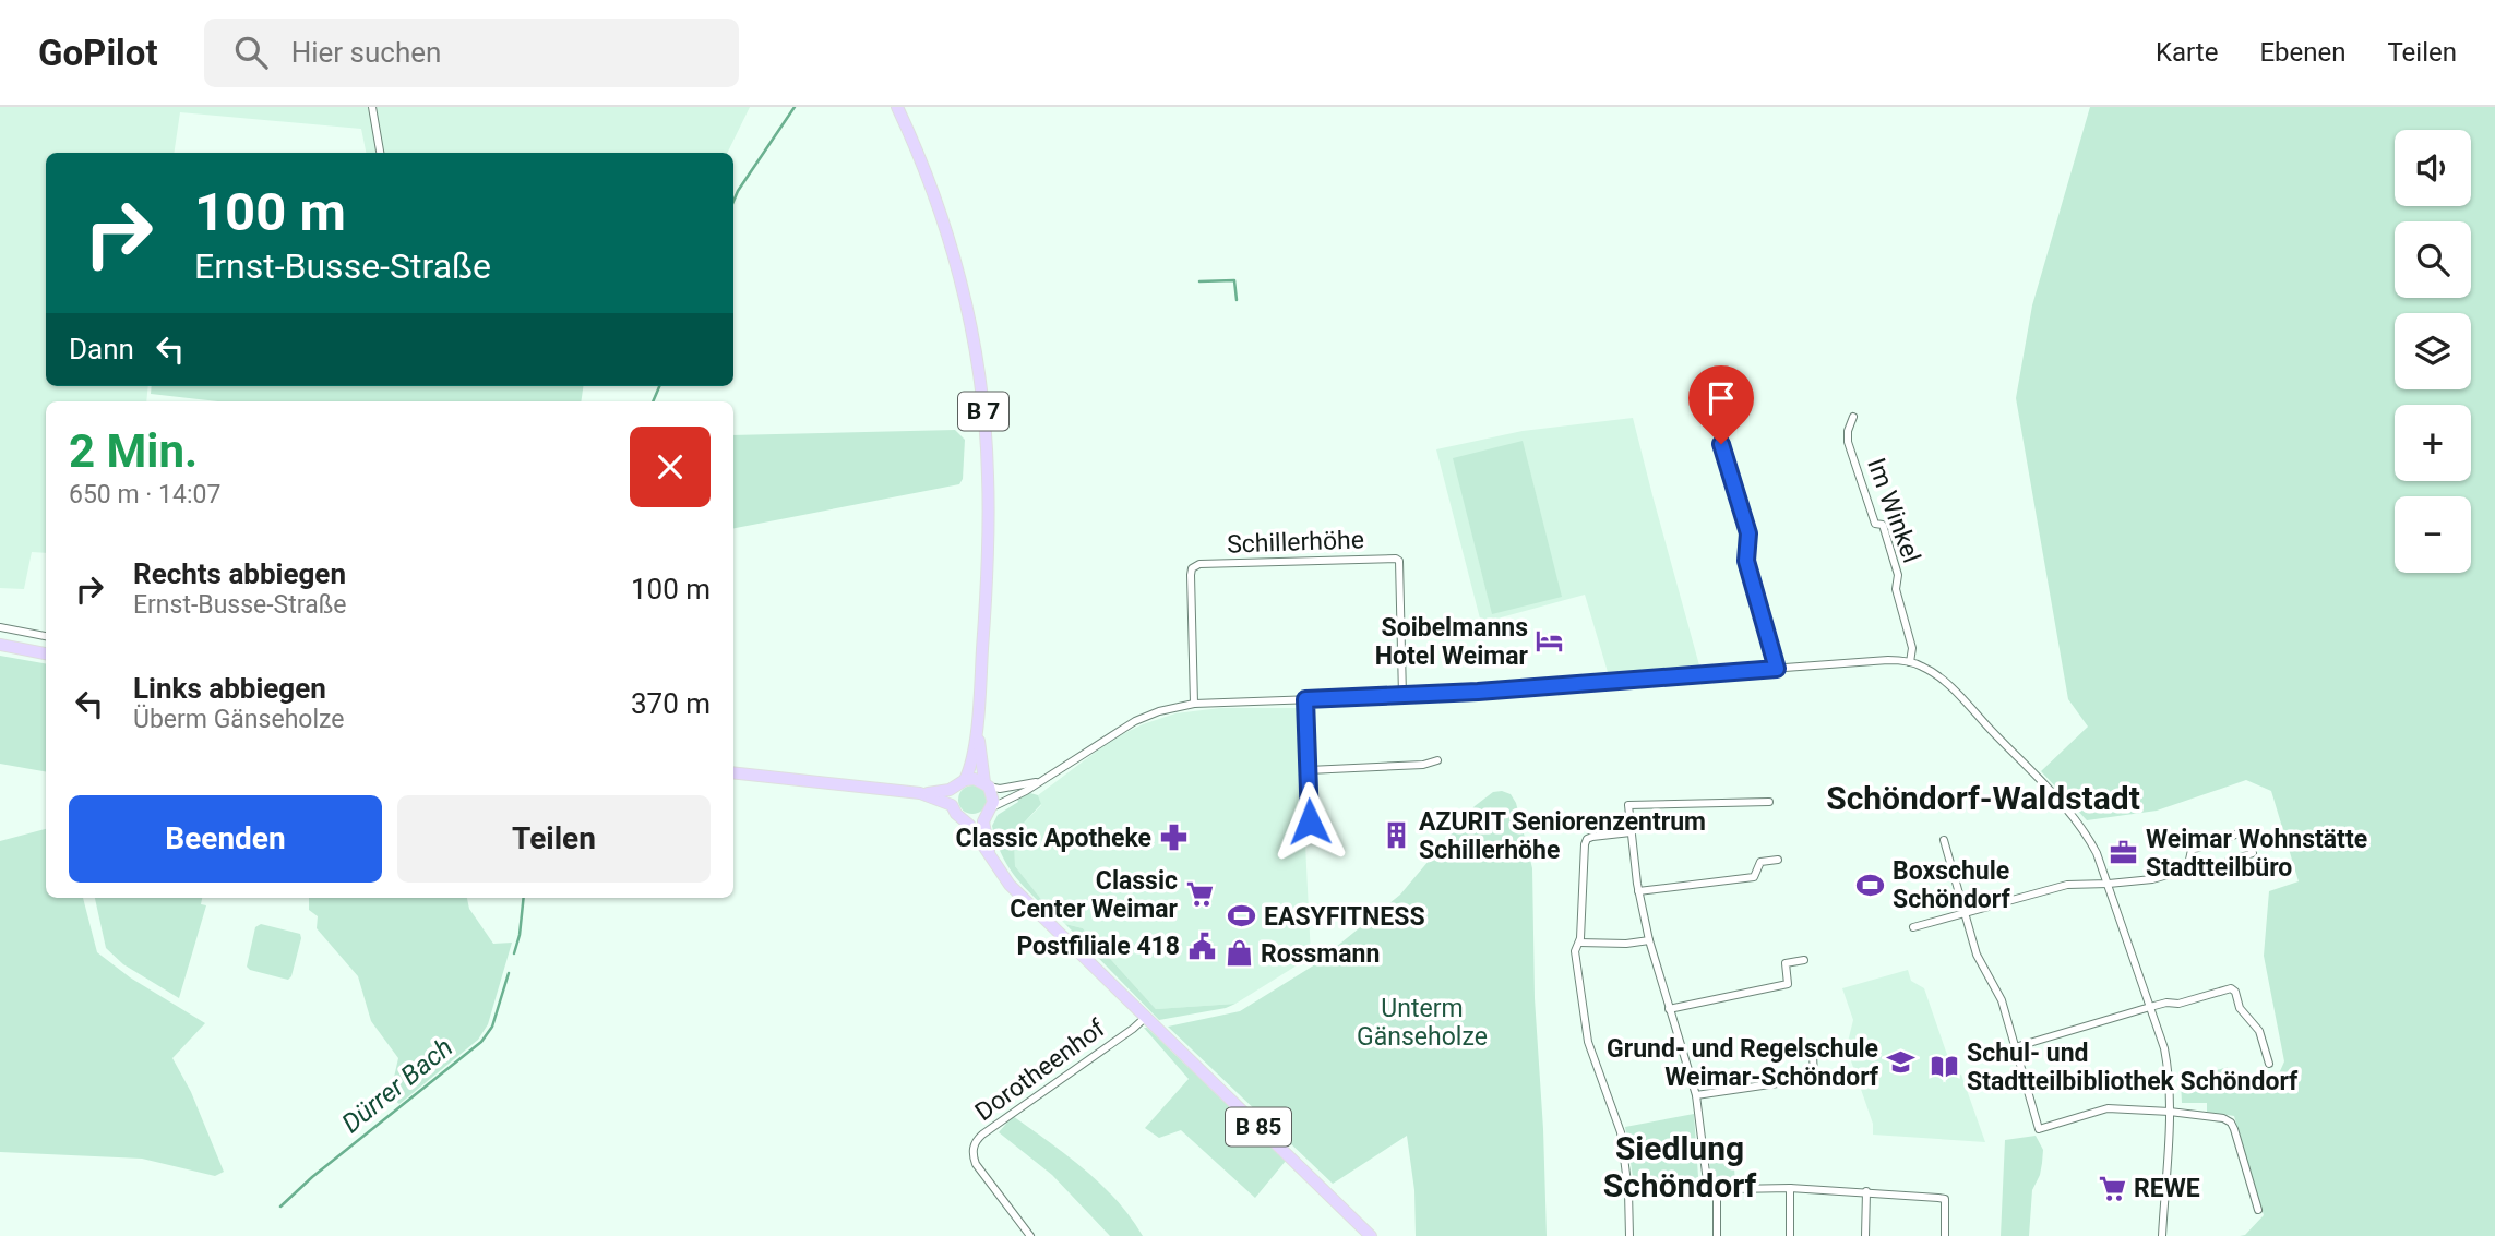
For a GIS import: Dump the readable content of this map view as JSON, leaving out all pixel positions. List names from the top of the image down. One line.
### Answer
{"streets":{"main road":["B 7","B 85"],"street":["Im Winkel","Schillerhöhe","Dorotheenhof"]},"crossings":[["B 7","B 85"],["Dorotheenhof","B 85"]],"districts":["Schöndorf-Waldstadt","Siedlung Schöndorf"],"water":["Dürrer Bach"],"parks":["Unterm Gänseholze"],"places":{"hotel":["Soibelmanns Hotel Weimar"],"building":["AZURIT Seniorenzentrum Schillerhöhe"],"pharmacy":["Classic Apotheke"],"office":["Weimar Wohnstätte Stadtteilbüro"],"sports":["Boxschule Schöndorf","EASYFITNESS"],"supermarket":["Classic Center Weimar","REWE"],"public building":["Postfiliale 418"],"shop":["Rossmann"],"school or university":["Grund- und Regelschule Weimar-Schöndorf"],"library":["Schul- und Stadtteilbibliothek Schöndorf"]},"page":{"header":"GoPilot","search":"Hier suchen","nav":["Karte","Ebenen","Teilen"],"map_buttons":["+","−"],"turn":["100 m","Ernst-Busse-Straße"],"then":"Dann","heading":["2 Min.","650 m · 14:07"],"list":[{"name":"Rechts abbiegen","note":"Ernst-Busse-Straße","value":"100 m"},{"name":"Links abbiegen","note":"Überm Gänseholze","value":"370 m"}],"buttons":["Beenden","Teilen"]}}
